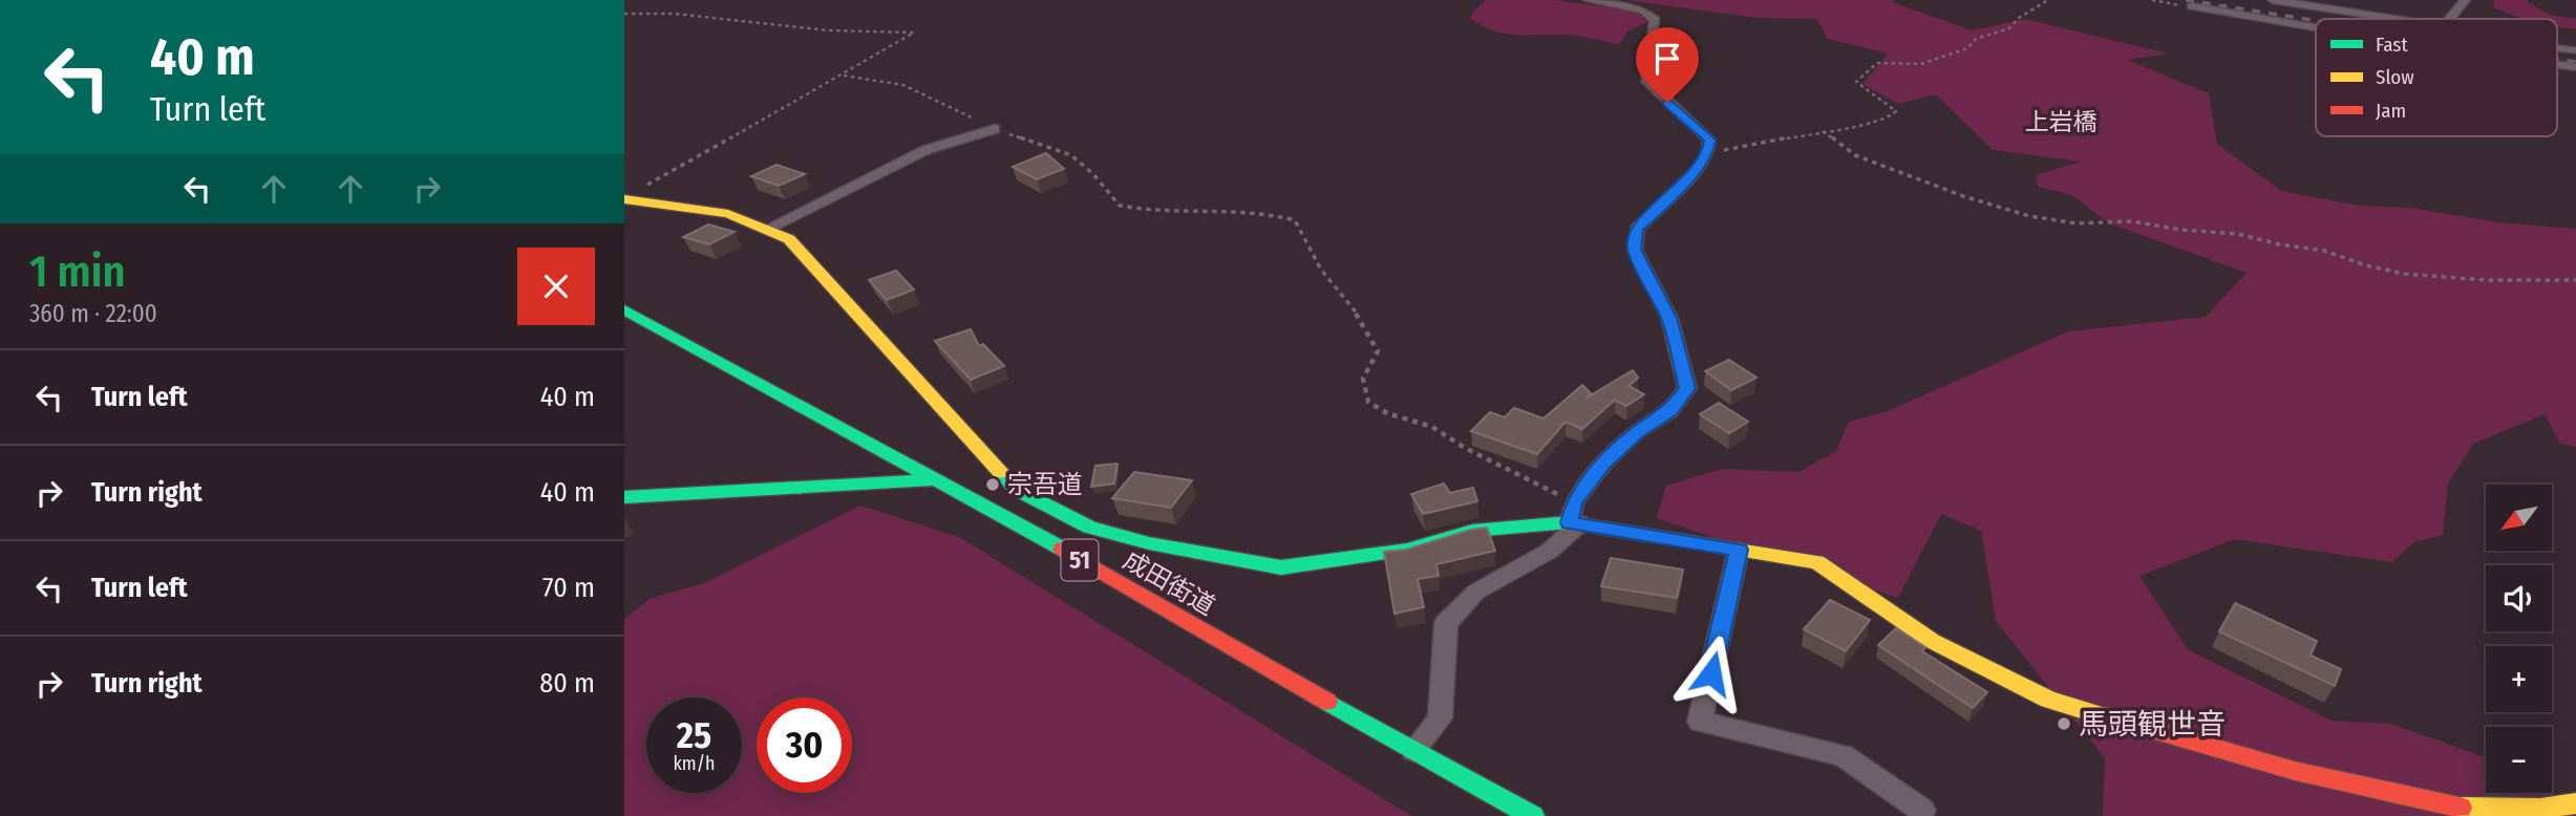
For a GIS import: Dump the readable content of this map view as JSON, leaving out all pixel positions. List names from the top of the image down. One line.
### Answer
{"streets":{"main road":["51","成田街道"]},"districts":["上岩橋"],"places":["宗吾道","馬頭観世音"],"legend":["Fast","Slow","Jam"],"north":"bottom left","page":{"turn":["40 m","Turn left"],"heading":["1 min","360 m · 22:00"],"list":[{"name":"Turn left","value":"40 m"},{"name":"Turn right","value":"40 m"},{"name":"Turn left","value":"70 m"},{"name":"Turn right","value":"80 m"}],"map_buttons":["+","−"],"speed":"25 km/h","limit":"30"}}
